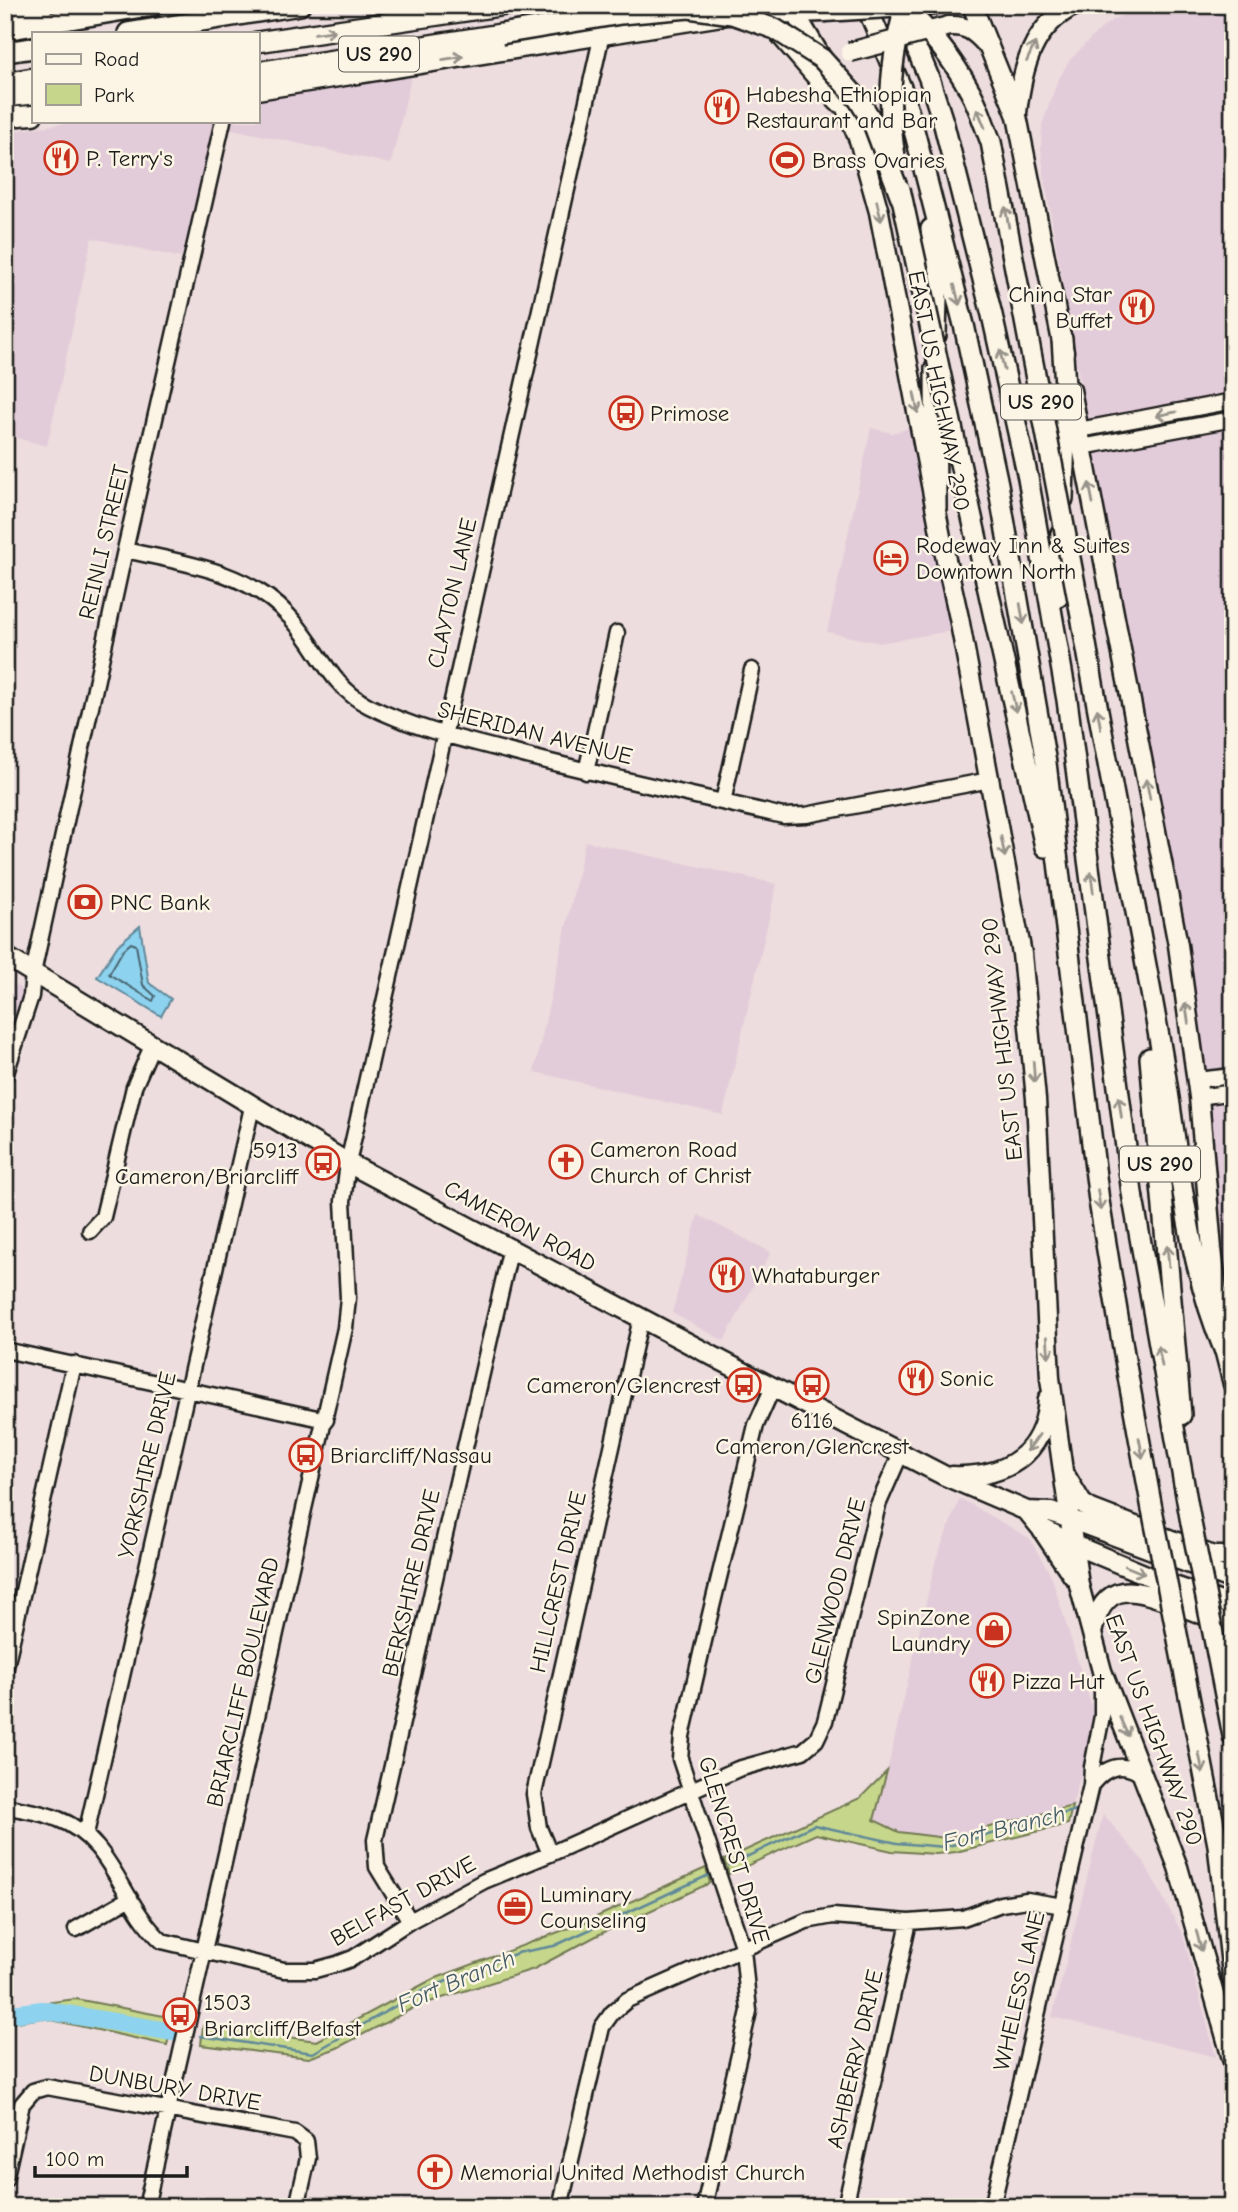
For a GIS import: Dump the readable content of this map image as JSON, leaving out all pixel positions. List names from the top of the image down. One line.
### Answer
{"streets":{"highway":["US 290"],"main road":["EAST US HIGHWAY 290","CAMERON ROAD"],"street":["REINLI STREET","CLAYTON LANE","SHERIDAN AVENUE","YORKSHIRE DRIVE","HILLCREST DRIVE","BERKSHIRE DRIVE","GLENWOOD DRIVE","BRIARCLIFF BOULEVARD","GLENCREST DRIVE","BELFAST DRIVE","WHELESS LANE","ASHBERRY DRIVE","DUNBURY DRIVE"]},"crossings":[["EAST US HIGHWAY 290","SHERIDAN AVENUE"],["EAST US HIGHWAY 290","CAMERON ROAD"],["EAST US HIGHWAY 290","WHELESS LANE"],["REINLI STREET","SHERIDAN AVENUE"],["REINLI STREET","CAMERON ROAD"],["CLAYTON LANE","SHERIDAN AVENUE"],["CLAYTON LANE","CAMERON ROAD"],["CLAYTON LANE","BRIARCLIFF BOULEVARD"],["CAMERON ROAD","YORKSHIRE DRIVE"],["CAMERON ROAD","HILLCREST DRIVE"],["CAMERON ROAD","BERKSHIRE DRIVE"],["CAMERON ROAD","GLENWOOD DRIVE"],["CAMERON ROAD","BRIARCLIFF BOULEVARD"],["CAMERON ROAD","GLENCREST DRIVE"],["YORKSHIRE DRIVE","BELFAST DRIVE"],["HILLCREST DRIVE","BELFAST DRIVE"],["BERKSHIRE DRIVE","BELFAST DRIVE"],["GLENWOOD DRIVE","BELFAST DRIVE"],["BRIARCLIFF BOULEVARD","BELFAST DRIVE"],["BRIARCLIFF BOULEVARD","DUNBURY DRIVE"],["GLENCREST DRIVE","BELFAST DRIVE"]],"water":["Fort Branch"],"places":{"restaurant":["Habesha Ethiopian Restaurant and Bar","P. Terry's","China Star Buffet","Whataburger","Sonic","Pizza Hut"],"sports":["Brass Ovaries"],"bus stop":["Primose","5913 Cameron/Briarcliff","Cameron/Glencrest","6116 Cameron/Glencrest","Briarcliff/Nassau","1503 Briarcliff/Belfast"],"hotel":["Rodeway Inn & Suites Downtown North"],"bank":["PNC Bank"],"church":["Cameron Road Church of Christ","Memorial United Methodist Church"],"shop":["SpinZone Laundry"],"office":["Luminary Counseling"]},"legend":["Road","Park"],"scale_bar":"100 m"}
